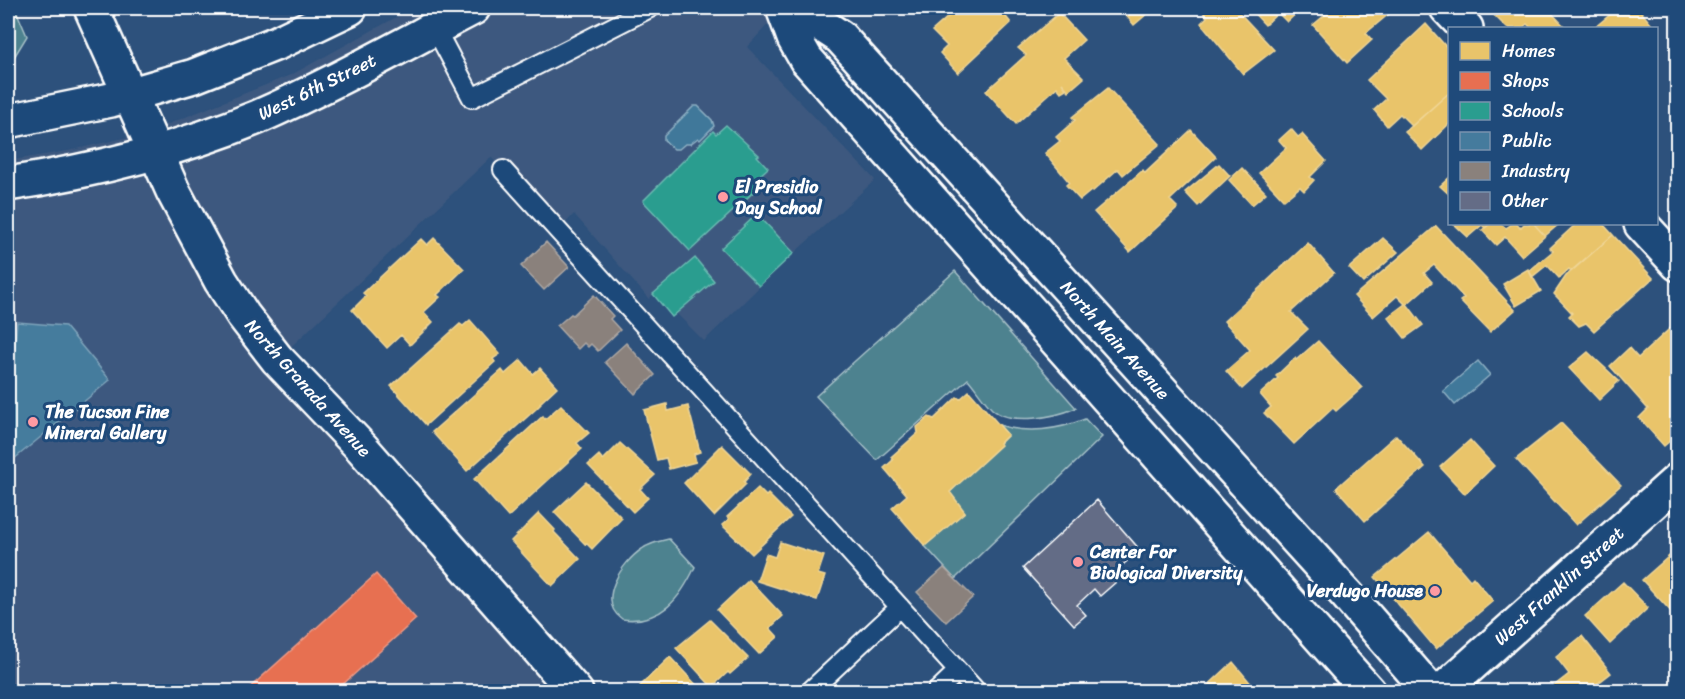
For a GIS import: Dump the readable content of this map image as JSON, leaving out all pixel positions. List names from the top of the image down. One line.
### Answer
{"streets":{"street":["West 6th Street","North Main Avenue","North Granada Avenue","West Franklin Street"]},"crossings":[["West 6th Street","North Granada Avenue"]],"places":["El Presidio Day School","The Tucson Fine Mineral Gallery","Center For Biological Diversity","Verdugo House"],"legend":["Homes","Shops","Schools","Public","Industry","Other"]}
